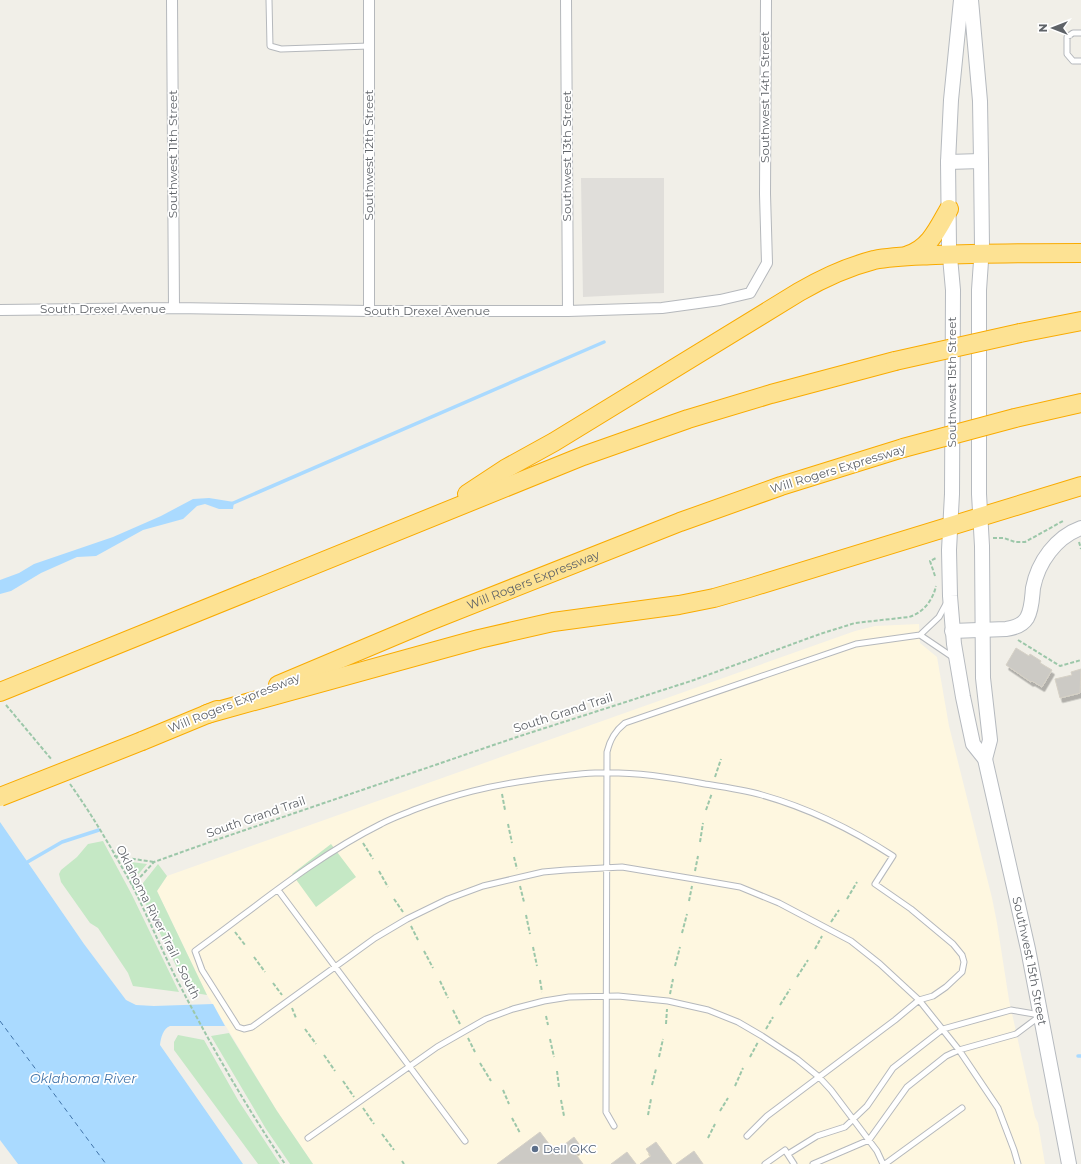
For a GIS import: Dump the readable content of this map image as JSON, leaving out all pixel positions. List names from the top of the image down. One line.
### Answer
{"streets":{"highway":["Will Rogers Expressway"],"main road":["Southwest 15th Street"],"street":["Southwest 14th Street","Southwest 11th Street","Southwest 12th Street","Southwest 13th Street","South Drexel Avenue"],"path":["South Grand Trail","Oklahoma River Trail - South"]},"crossings":[["Southwest 14th Street","South Drexel Avenue"],["Southwest 11th Street","South Drexel Avenue"],["Southwest 12th Street","South Drexel Avenue"],["Southwest 13th Street","South Drexel Avenue"],["South Grand Trail","Oklahoma River Trail - South"]],"water":["Oklahoma River"],"places":["Dell OKC"],"north":"left"}
